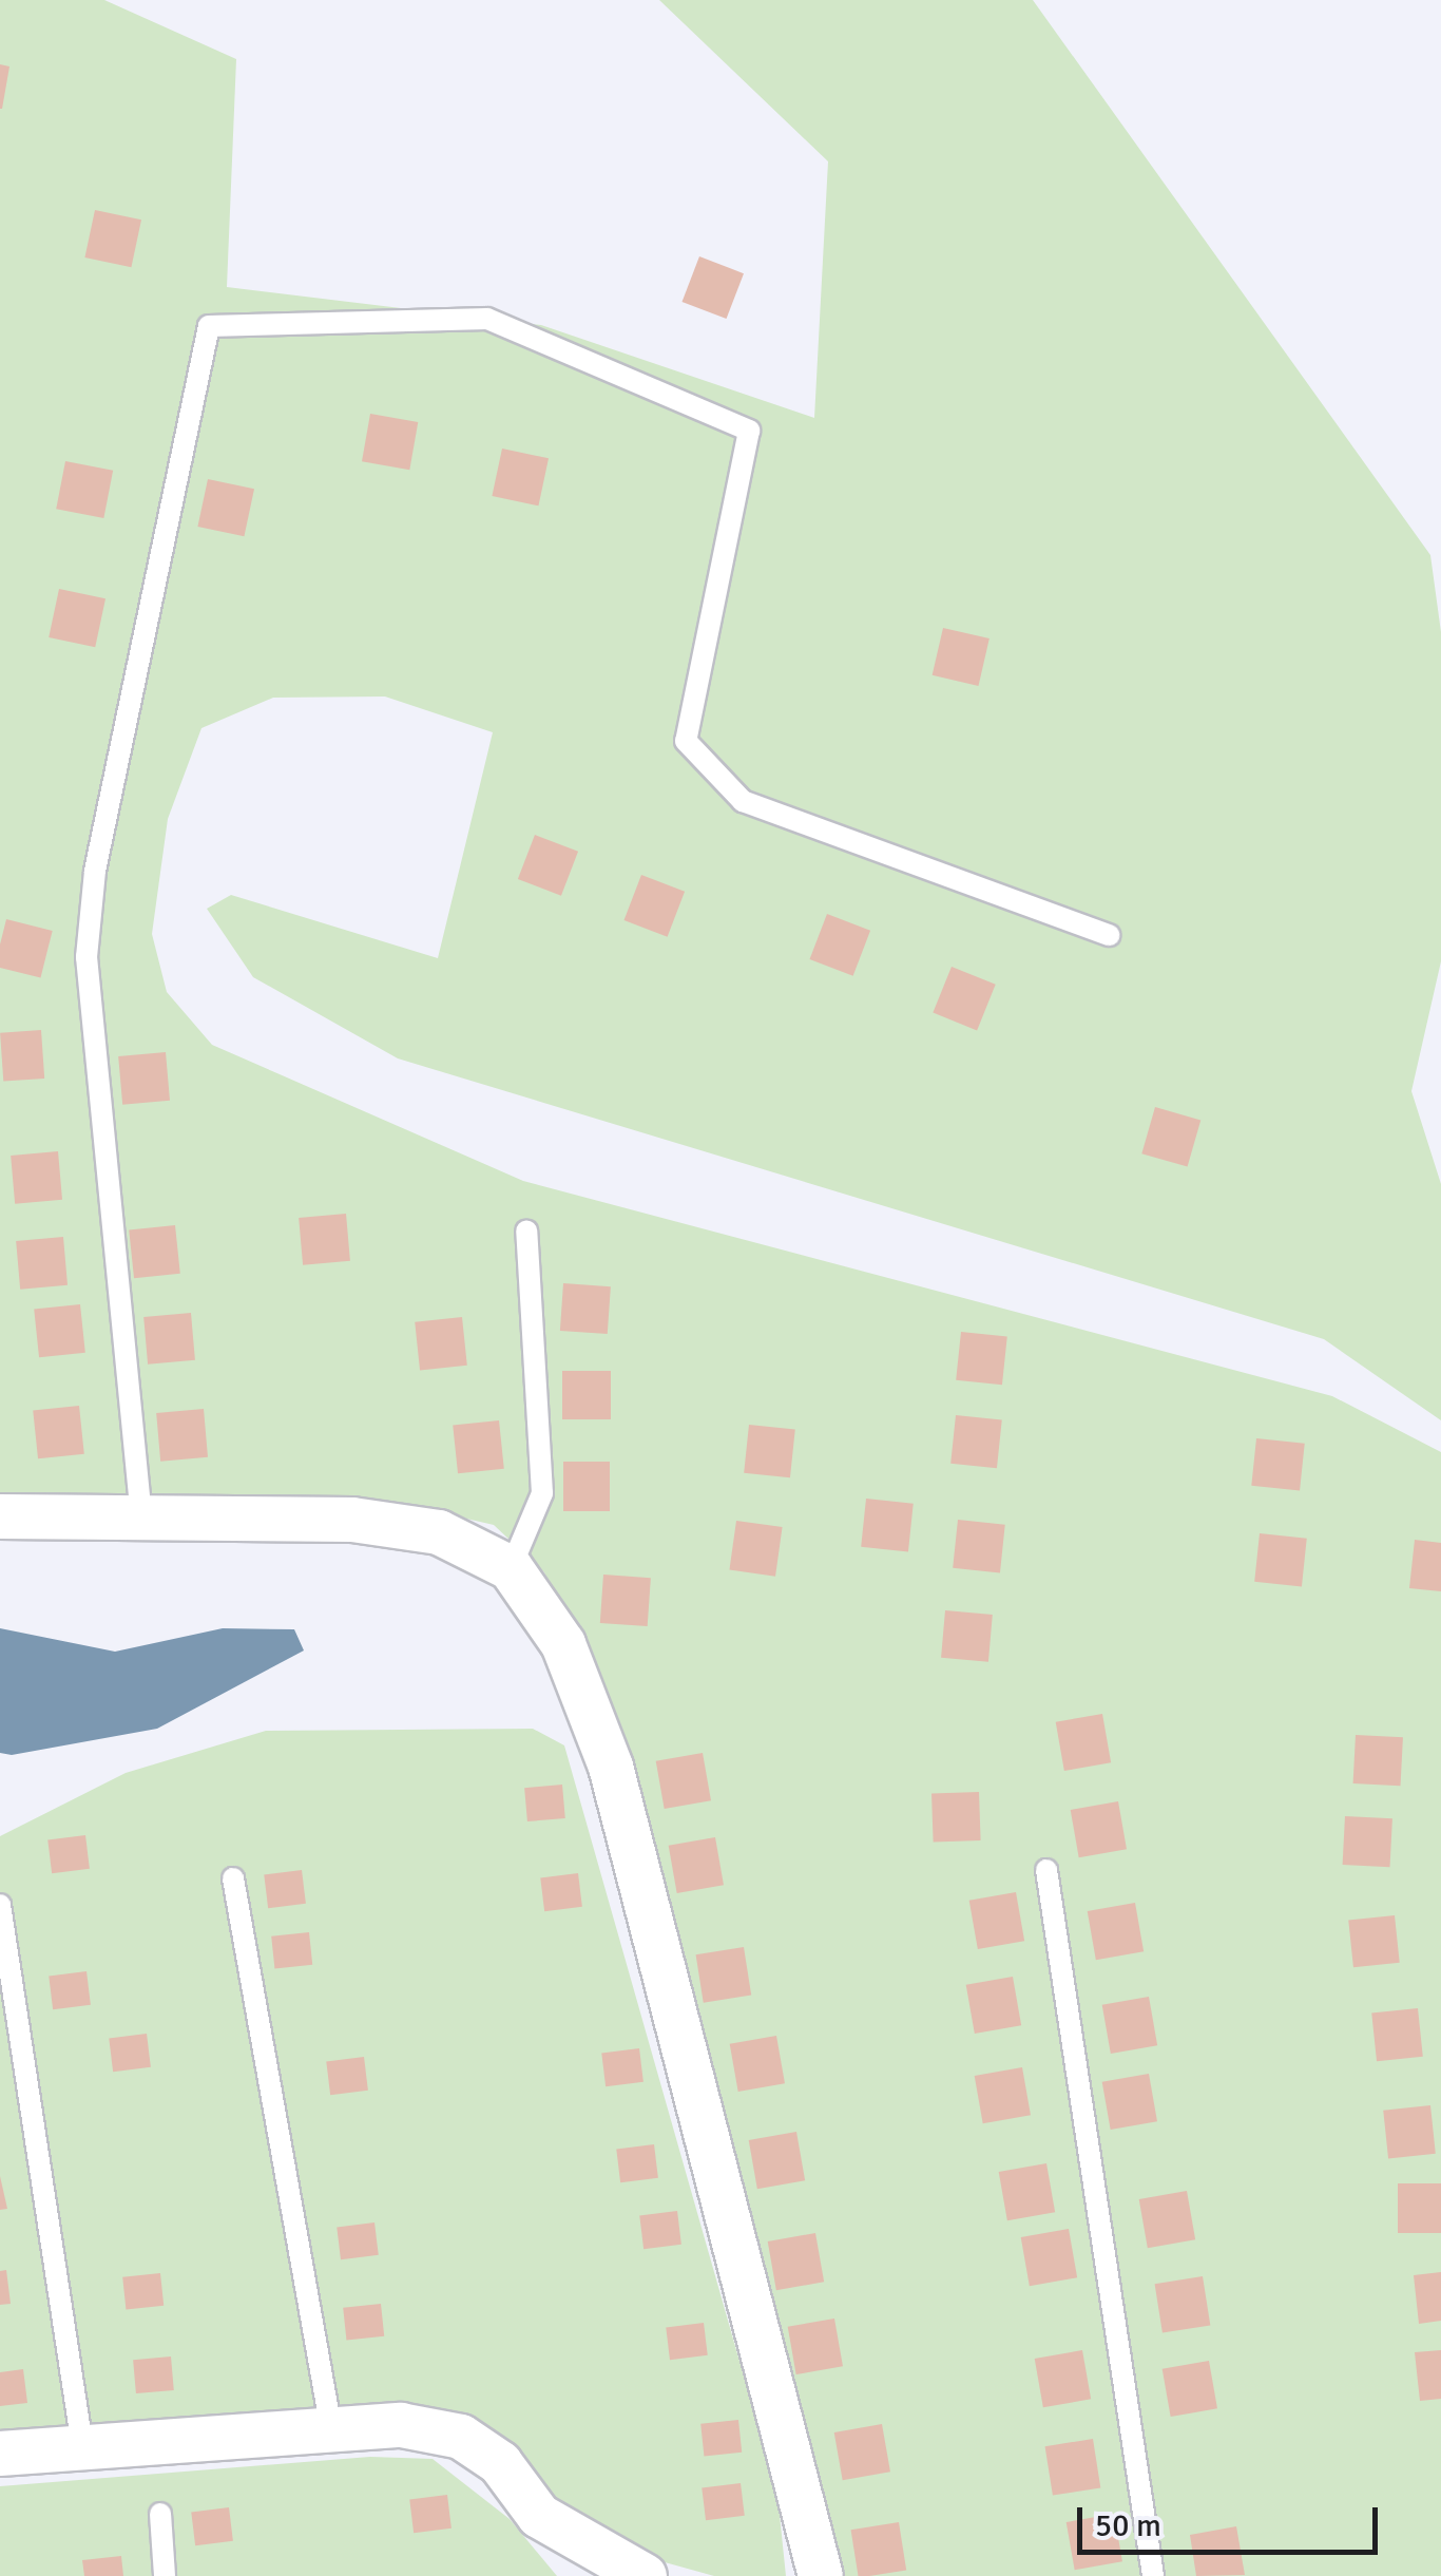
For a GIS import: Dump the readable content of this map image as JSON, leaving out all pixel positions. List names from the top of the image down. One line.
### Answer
{"scale_bar":"50 m"}
